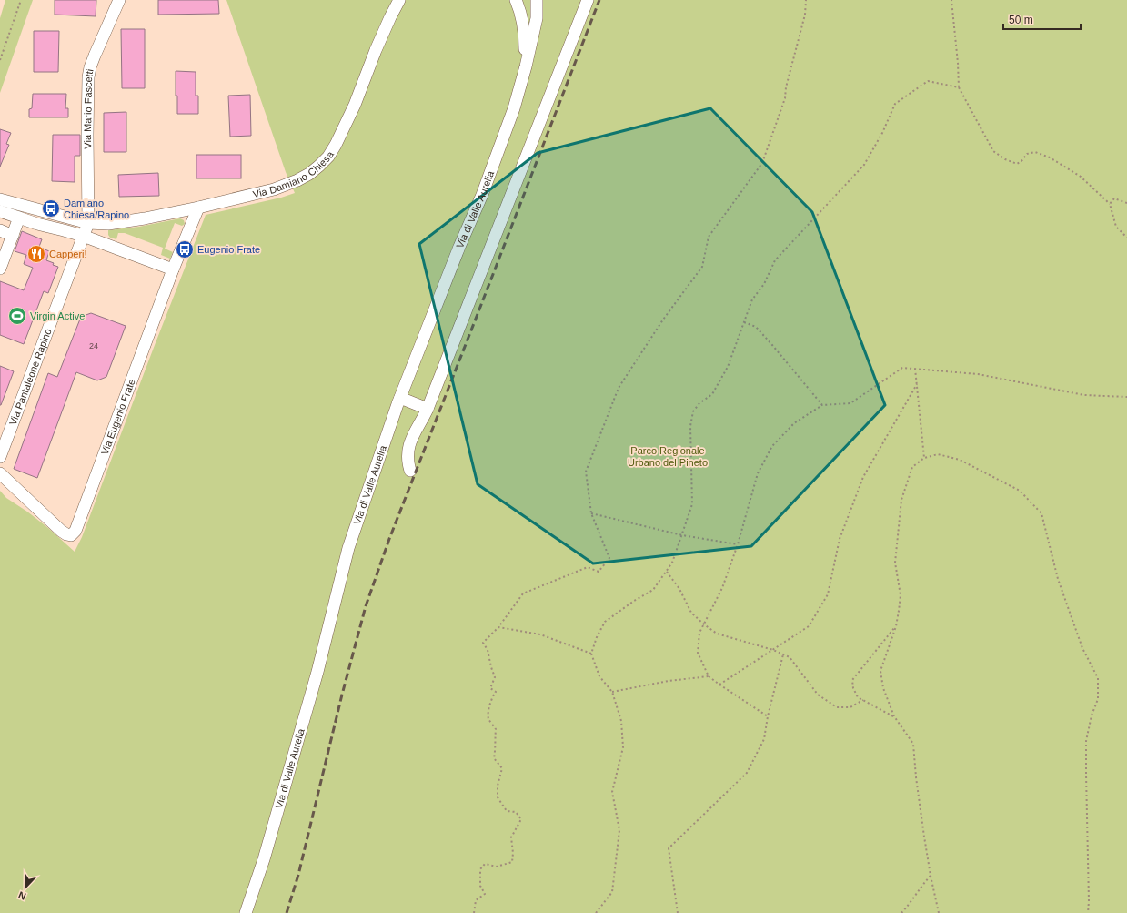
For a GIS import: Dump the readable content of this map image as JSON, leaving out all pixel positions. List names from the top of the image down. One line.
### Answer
{"streets":{"street":["Via Mario Fascetti","Via Damiano Chiesa","Via di Valle Aurelia","Via Pantaleone Rapino","Via Eugenio Frate"]},"crossings":[["Via Mario Fascetti","Via Damiano Chiesa"],["Via Damiano Chiesa","Via Eugenio Frate"]],"parks":["Parco Regionale Urbano del Pineto"],"places":{"bus stop":["Damiano Chiesa/Rapino","Eugenio Frate"],"restaurant":["Capperi!"],"sports":["Virgin Active"]},"house_numbers":["24"],"scale_bar":"50 m","north":"bottom"}
